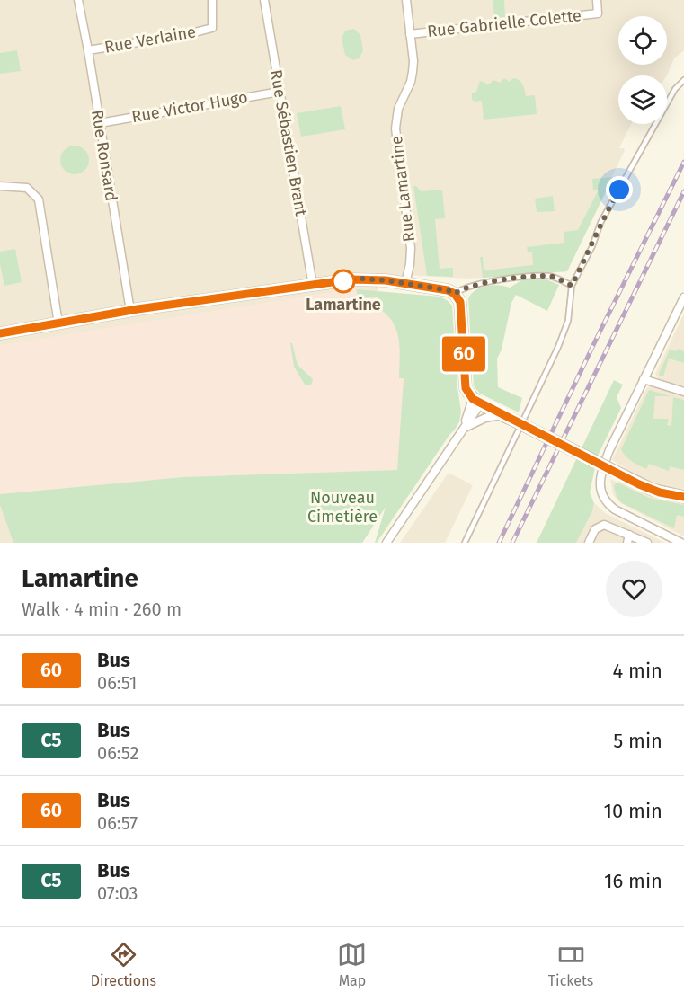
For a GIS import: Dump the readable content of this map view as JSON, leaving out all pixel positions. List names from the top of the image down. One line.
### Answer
{"streets":{"street":["Rue Gabrielle Colette","Rue Verlaine","Rue Victor Hugo","Rue Sébastien Brant","Rue Ronsard","Rue Lamartine"]},"crossings":[["Rue Gabrielle Colette","Rue Lamartine"],["Rue Verlaine","Rue Ronsard"],["Rue Victor Hugo","Rue Sébastien Brant"],["Rue Victor Hugo","Rue Ronsard"]],"parks":["Nouveau Cimetière"],"places":["Lamartine"],"lines":["bus line 60"],"page":{"on_map":"60","heading":["Lamartine","Walk · 4 min · 260 m"],"list":[{"mark":"60","name":"Bus","note":"06:51","value":"4 min"},{"mark":"C5","name":"Bus","note":"06:52","value":"5 min"},{"mark":"60","name":"Bus","note":"06:57","value":"10 min"},{"mark":"C5","name":"Bus","note":"07:03","value":"16 min"}],"tabs":["Directions","Map","Tickets"]}}
